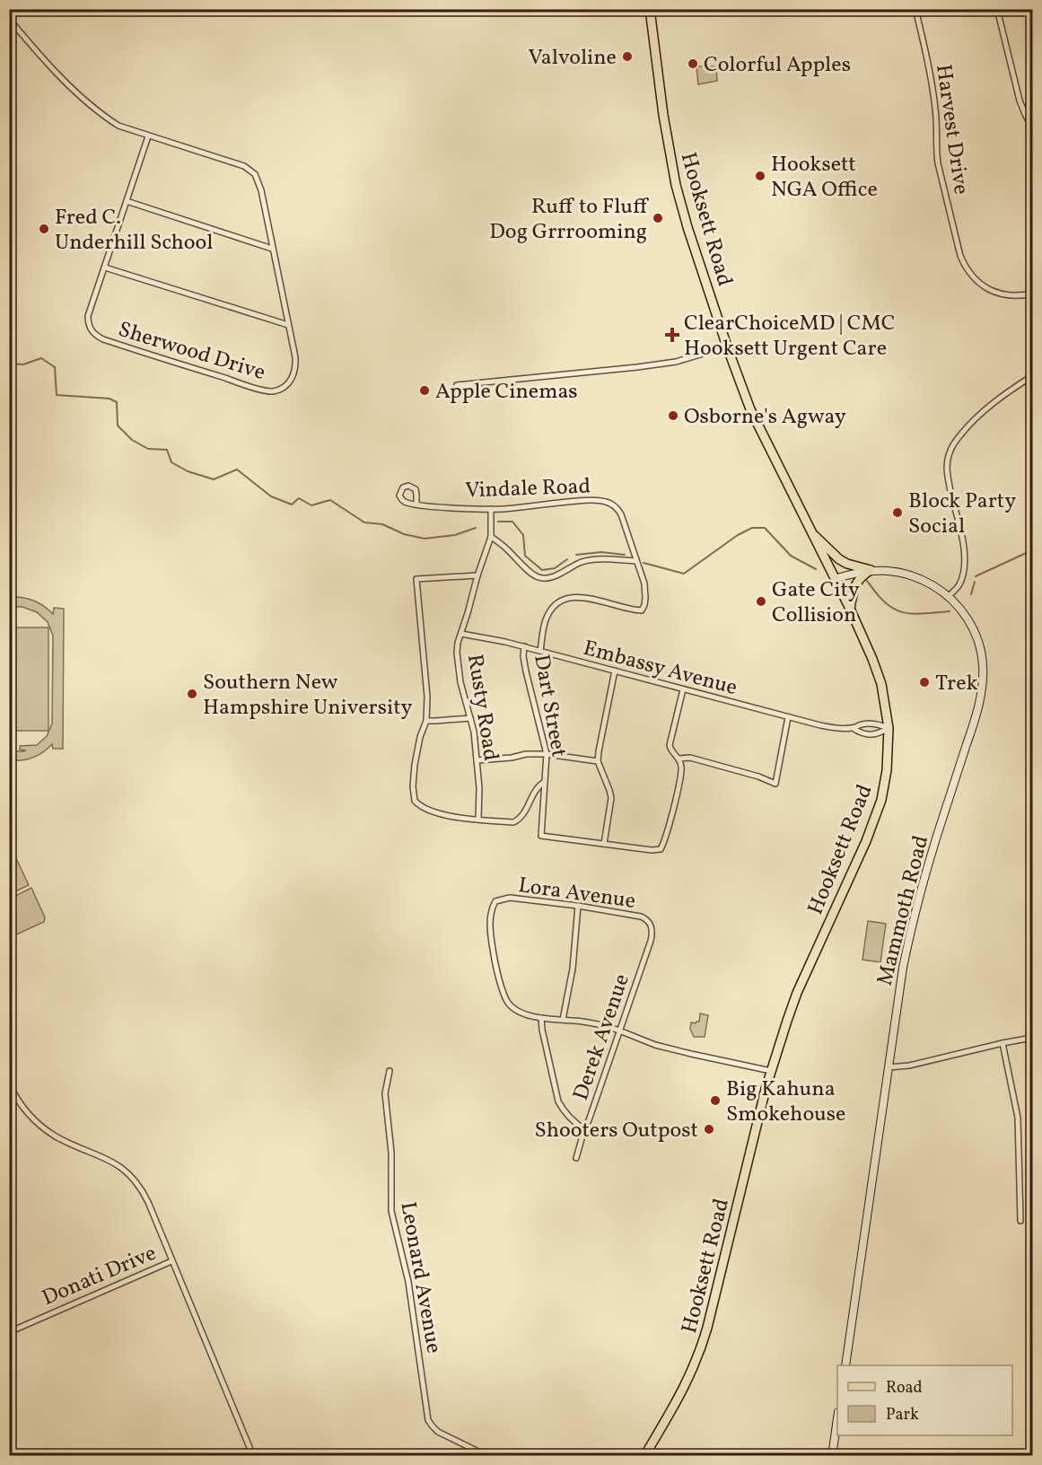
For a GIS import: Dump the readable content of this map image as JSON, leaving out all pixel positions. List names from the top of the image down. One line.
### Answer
{"streets":{"main road":["Hooksett Road","Mammoth Road"],"street":["Harvest Drive","Sherwood Drive","Vindale Road","Embassy Avenue","Dart Street","Rusty Road","Lora Avenue","Derek Avenue","Donati Drive","Leonard Avenue"]},"crossings":[["Hooksett Road","Embassy Avenue"],["Hooksett Road","Mammoth Road"],["Vindale Road","Embassy Avenue"],["Vindale Road","Rusty Road"],["Embassy Avenue","Dart Street"],["Embassy Avenue","Rusty Road"],["Lora Avenue","Derek Avenue"]],"places":{"other":["Valvoline","Colorful Apples","Hooksett NGA Office","Ruff to Fluff Dog Grrrooming","Fred C. Underhill School","Apple Cinemas","Osborne's Agway","Block Party Social","Gate City Collision","Trek","Southern New Hampshire University","Big Kahuna Smokehouse","Shooters Outpost"],"health":["ClearChoiceMD | CMC Hooksett Urgent Care"]},"legend":["Road","Park"]}
